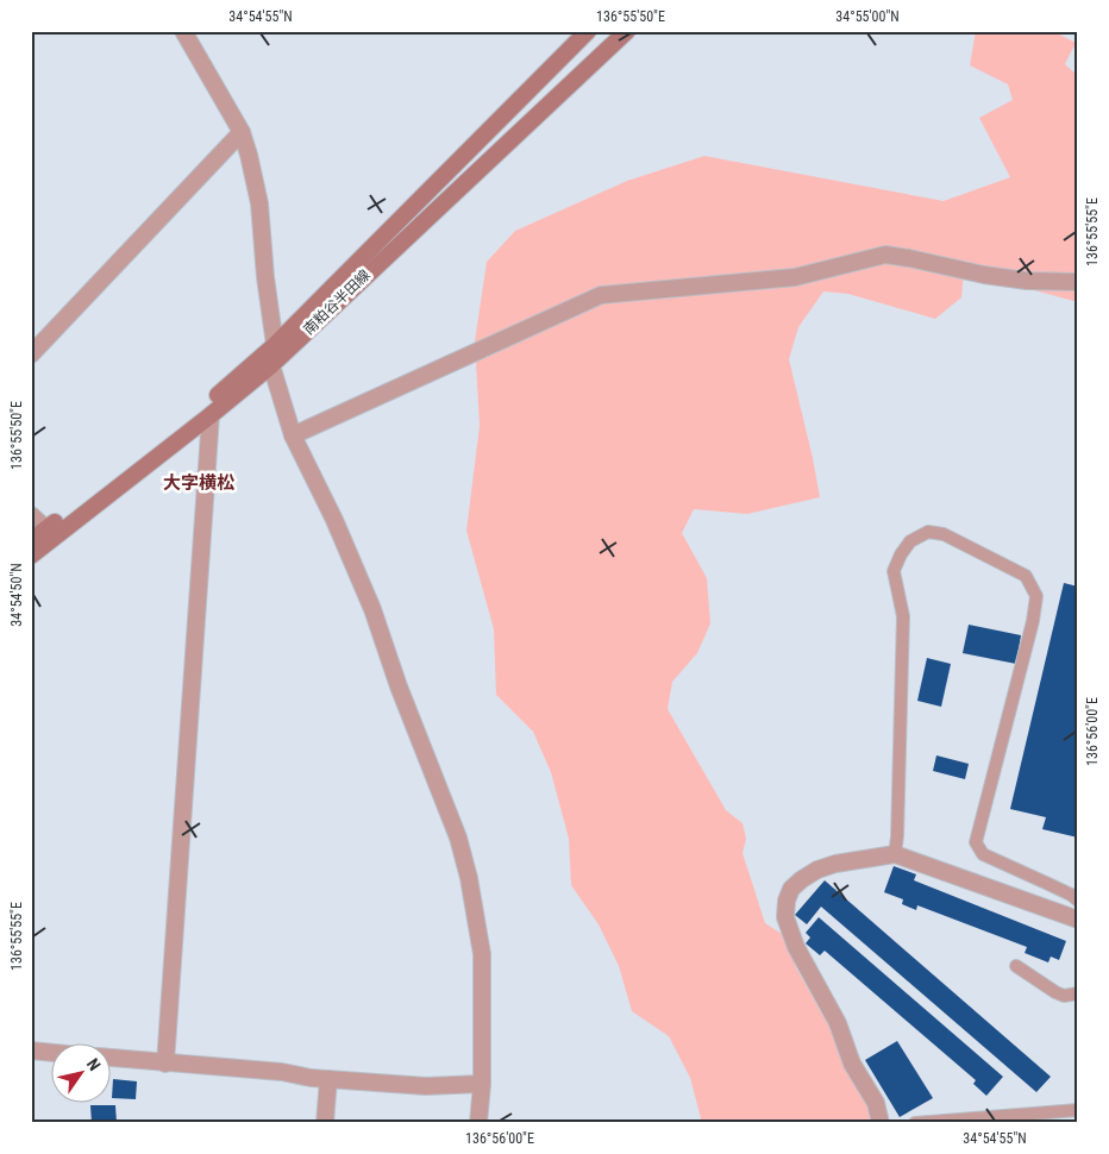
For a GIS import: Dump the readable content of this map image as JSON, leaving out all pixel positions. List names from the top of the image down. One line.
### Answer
{"streets":{"main road":["南粕谷半田線"]},"districts":["大字横松"],"north":"top right","coordinates":["34°54'55\"N","136°55'50\"E","34°55'00\"N","136°55'55\"E","34°54'50\"N","136°56'00\"E"]}
